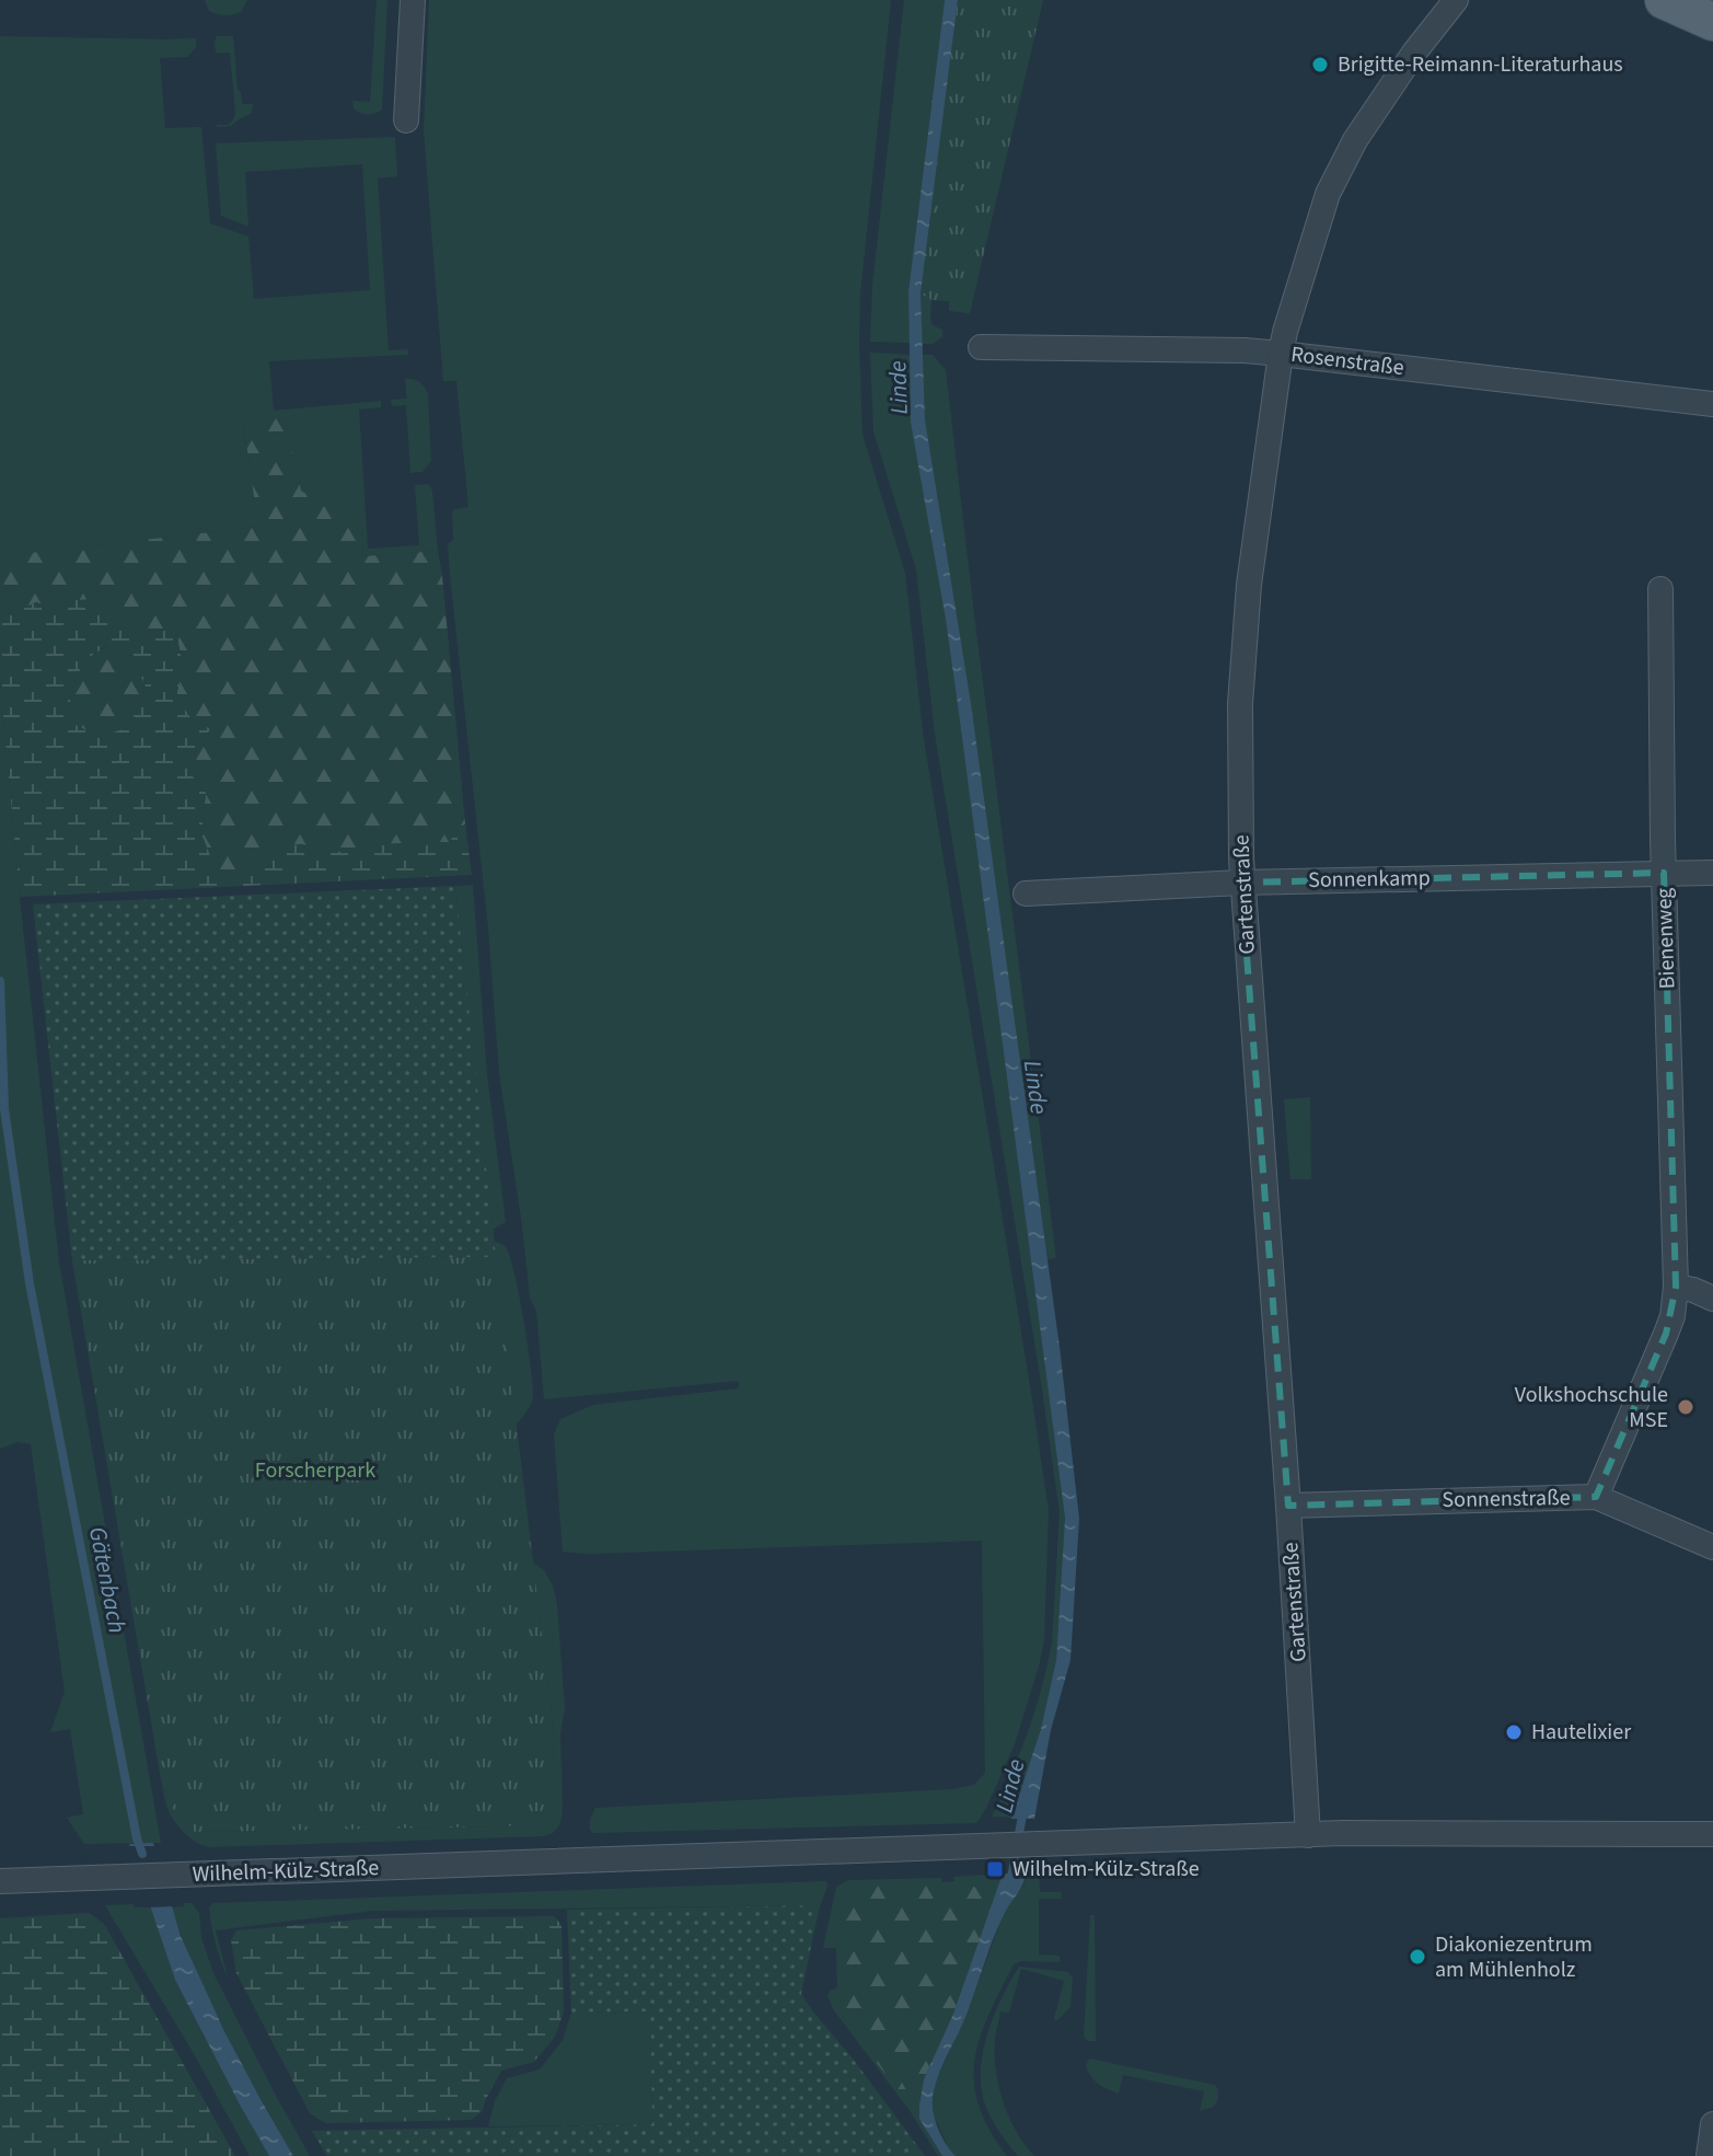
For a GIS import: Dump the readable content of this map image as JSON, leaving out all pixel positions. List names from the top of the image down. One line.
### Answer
{"streets":{"street":["Rosenstraße","Sonnenkamp","Gartenstraße","Bienenweg","Sonnenstraße","Wilhelm-Külz-Straße"]},"crossings":[["Rosenstraße","Gartenstraße"],["Sonnenkamp","Gartenstraße"],["Sonnenkamp","Bienenweg"],["Gartenstraße","Sonnenstraße"],["Gartenstraße","Wilhelm-Külz-Straße"],["Bienenweg","Sonnenstraße"]],"water":["Linde","Gätenbach"],"parks":["Forscherpark"],"places":{"other":["Brigitte-Reimann-Literaturhaus","Volkshochschule MSE","Hautelixier","Diakoniezentrum am Mühlenholz"],"transit":["Wilhelm-Külz-Straße"]}}
